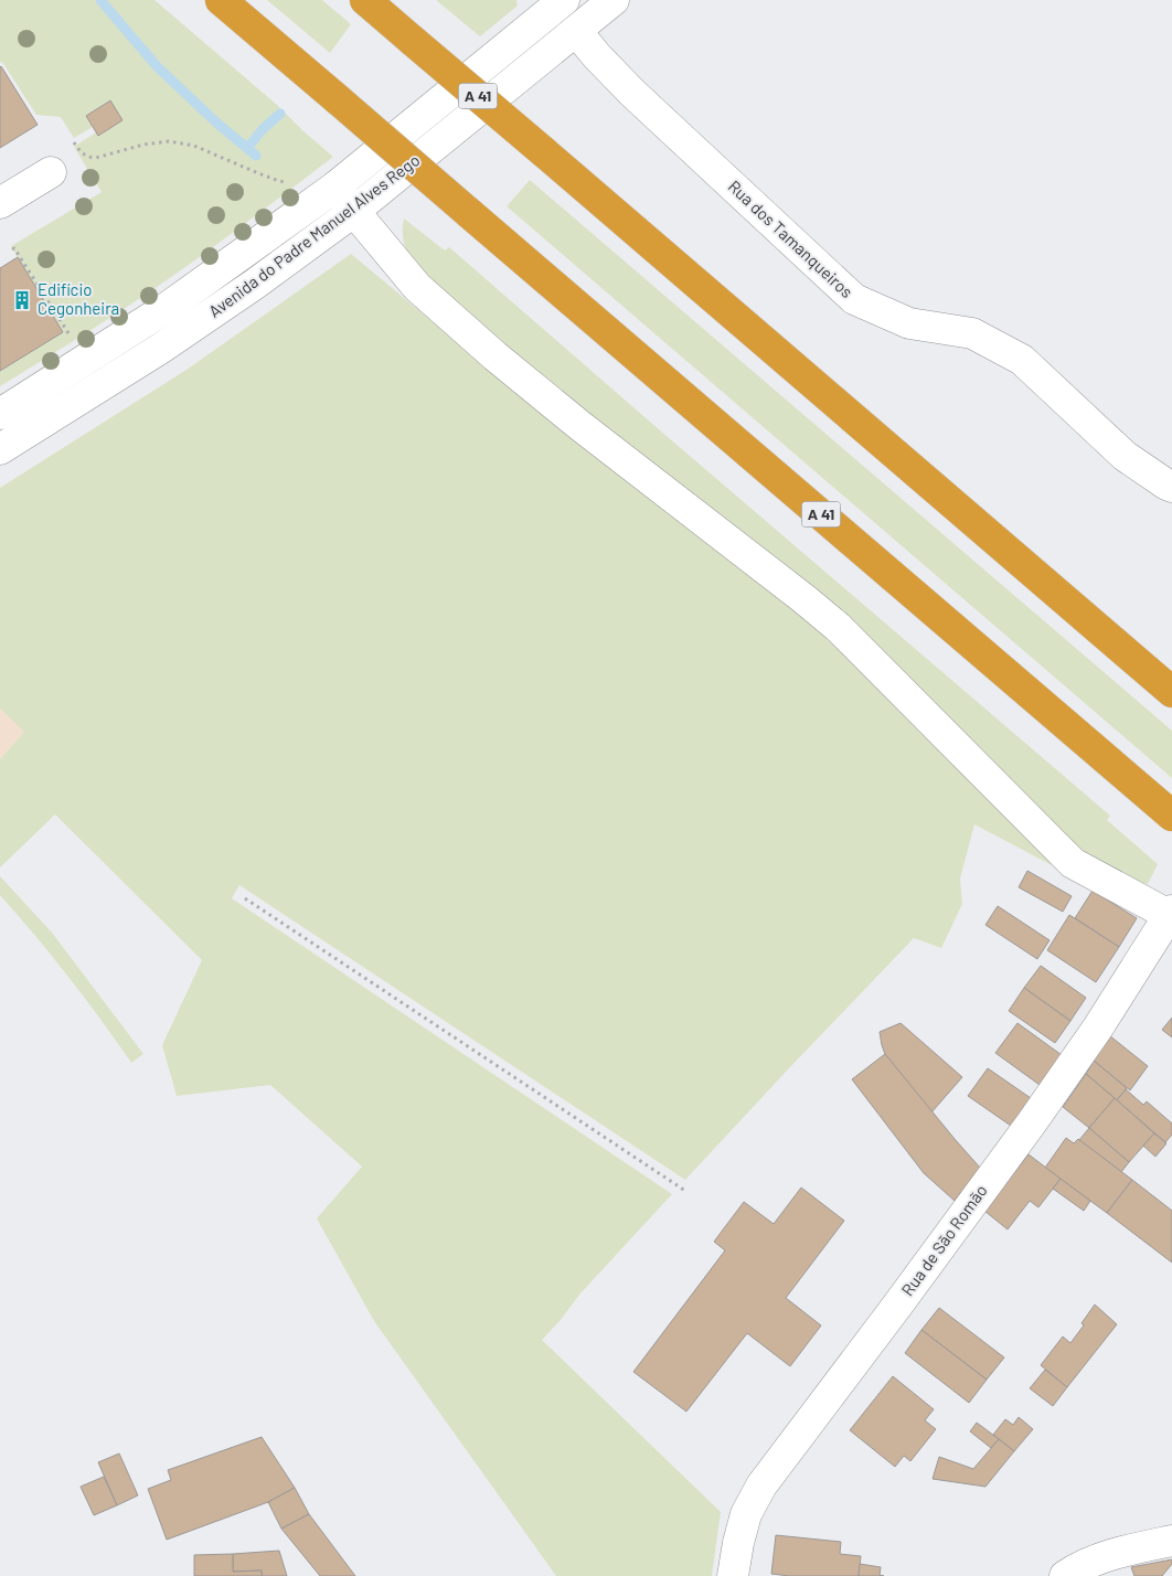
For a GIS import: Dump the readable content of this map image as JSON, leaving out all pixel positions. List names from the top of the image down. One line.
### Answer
{"streets":{"highway":["A 41"],"street":["Avenida do Padre Manuel Alves Rego","Rua dos Tamanqueiros","Rua de São Romão"]},"crossings":[["Avenida do Padre Manuel Alves Rego","Rua dos Tamanqueiros"]],"places":{"building":["Edifício Cegonheira"]}}
